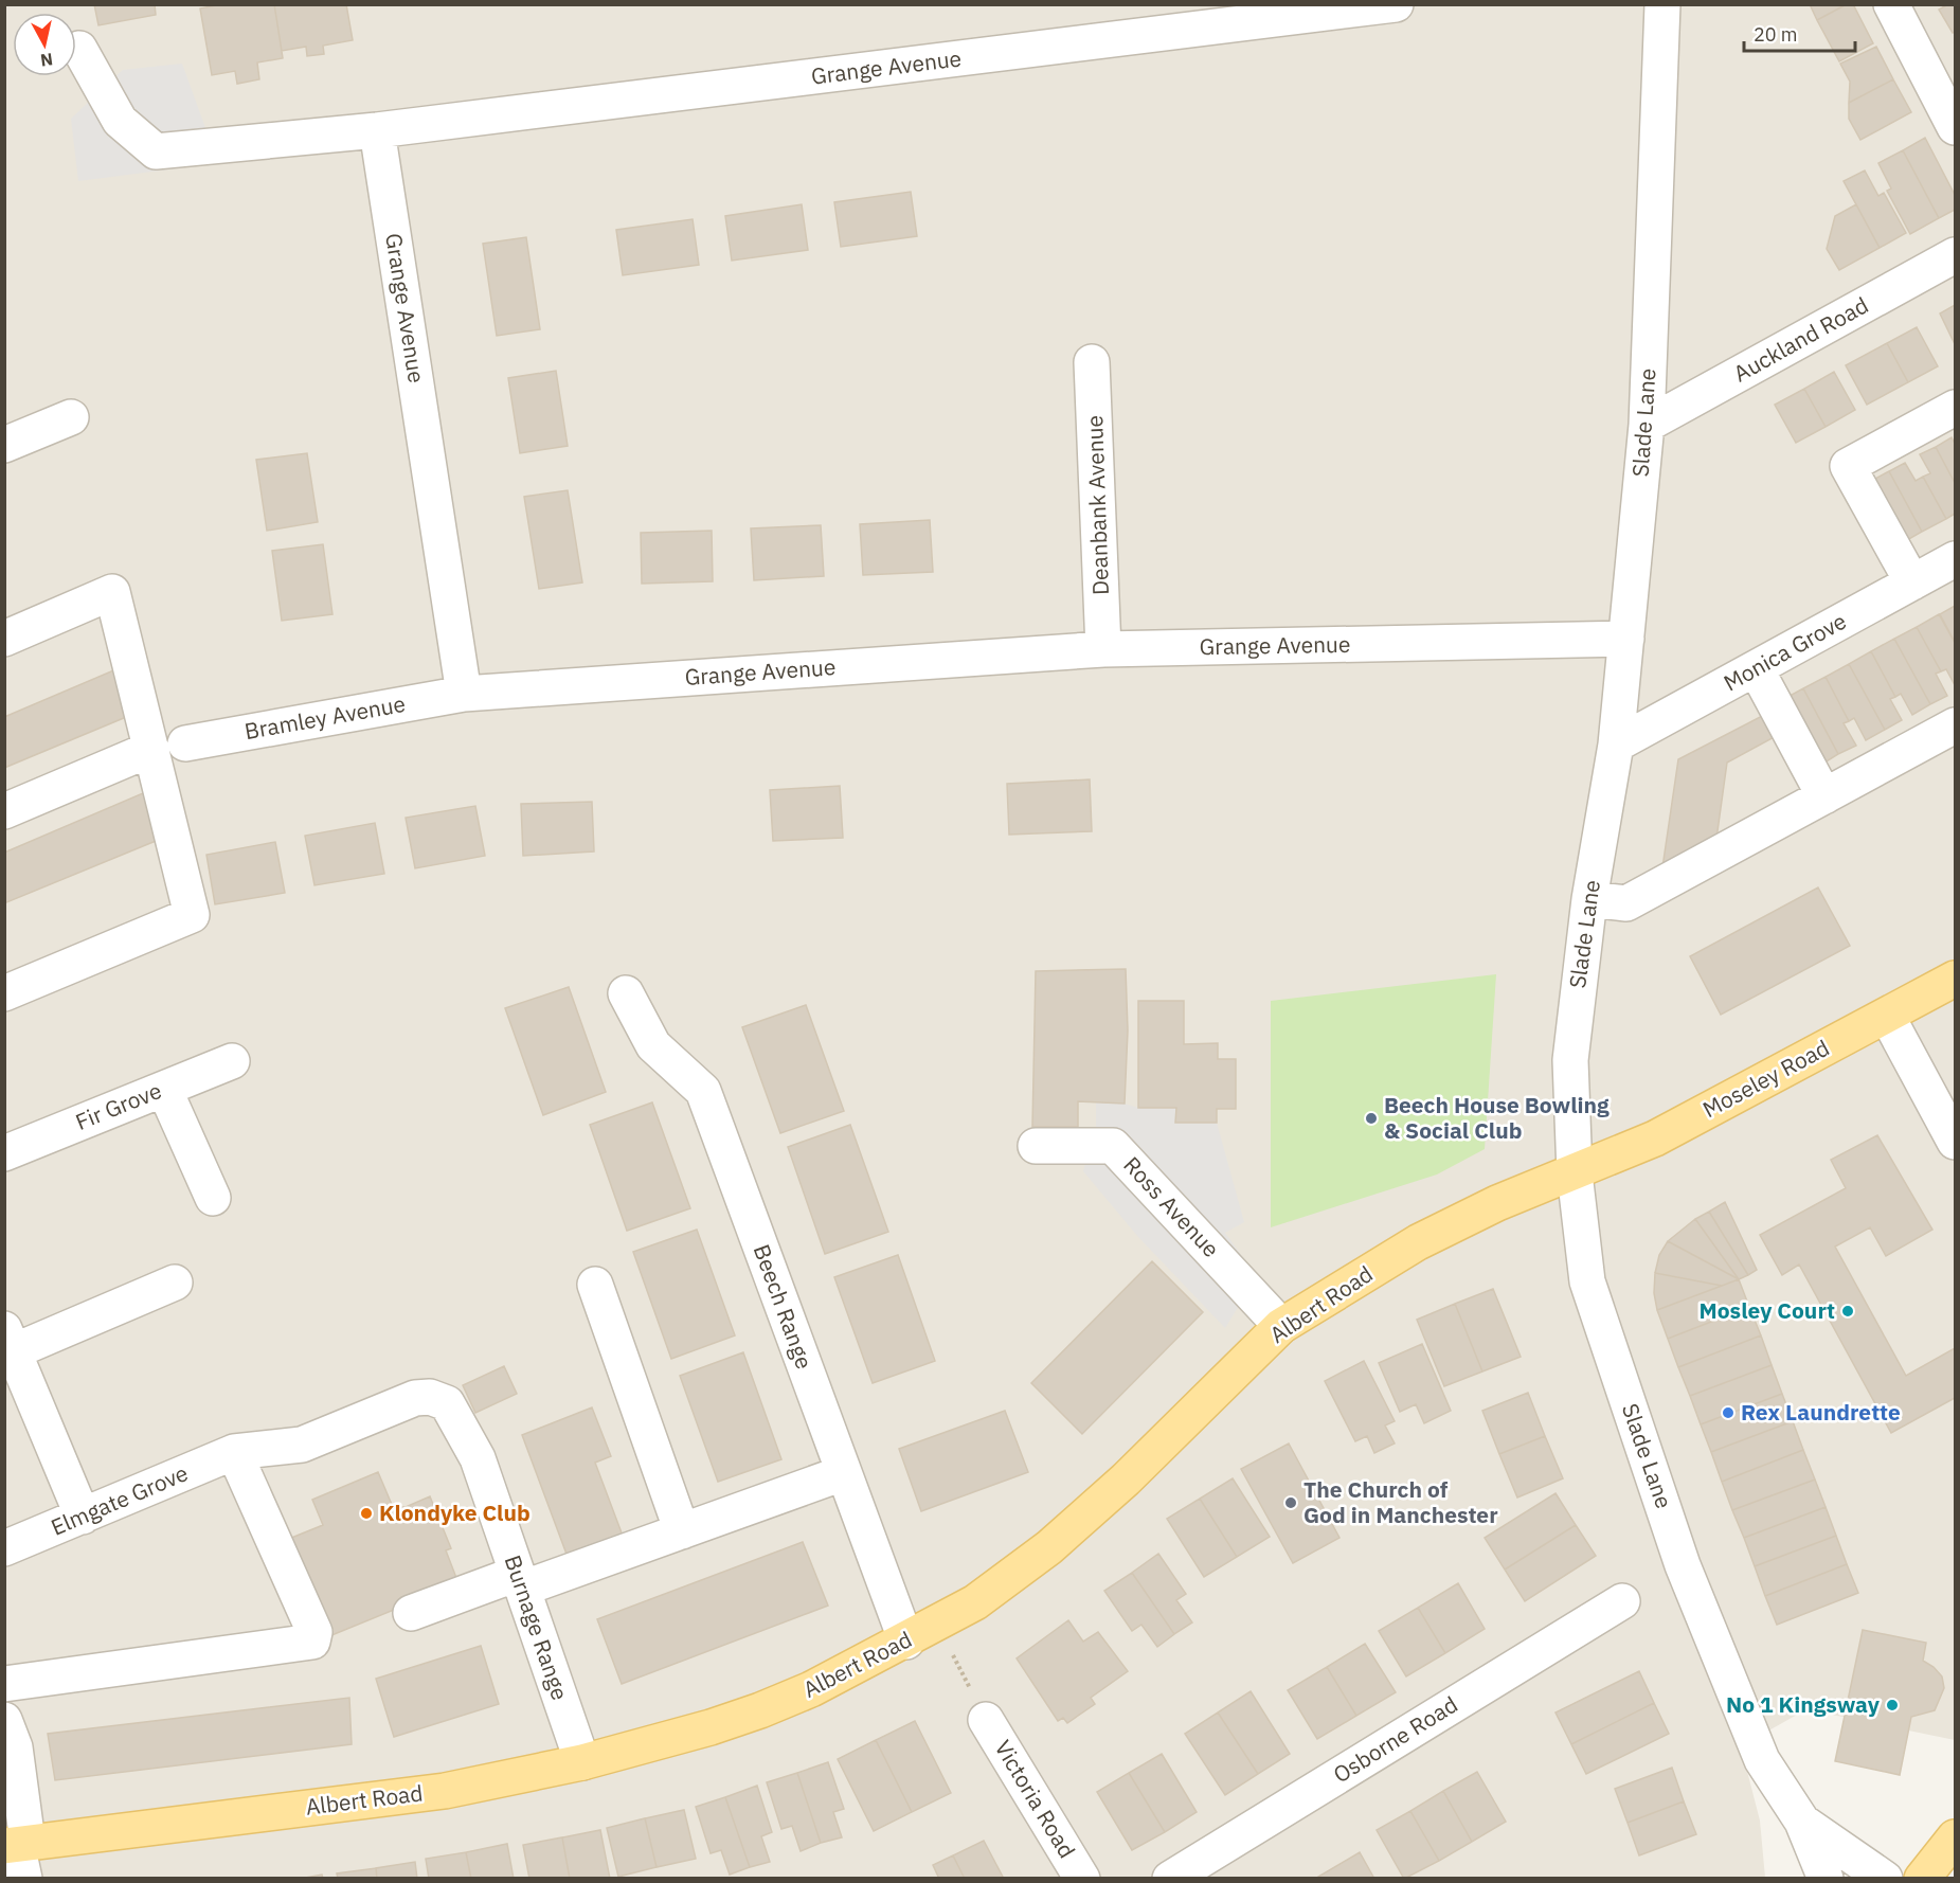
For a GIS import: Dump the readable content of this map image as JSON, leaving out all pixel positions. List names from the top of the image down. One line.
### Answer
{"streets":{"main road":["Moseley Road","Albert Road"],"street":["Grange Avenue","Auckland Road","Slade Lane","Deanbank Avenue","Monica Grove","Bramley Avenue","Fir Grove","Ross Avenue","Beech Range","Elmgate Grove","Burnage Range","Osborne Road","Victoria Road"]},"crossings":[["Grange Avenue","Slade Lane"],["Grange Avenue","Deanbank Avenue"],["Grange Avenue","Bramley Avenue"],["Auckland Road","Slade Lane"],["Slade Lane","Monica Grove"],["Slade Lane","Moseley Road"],["Slade Lane","Albert Road"],["Moseley Road","Albert Road"],["Ross Avenue","Albert Road"],["Albert Road","Beech Range"],["Albert Road","Burnage Range"],["Elmgate Grove","Burnage Range"]],"places":["Beech House Bowling & Social Club","Mosley Court","Rex Laundrette","The Church of God in Manchester","Klondyke Club","No 1 Kingsway"],"scale_bar":"20 m","north":"bottom"}
